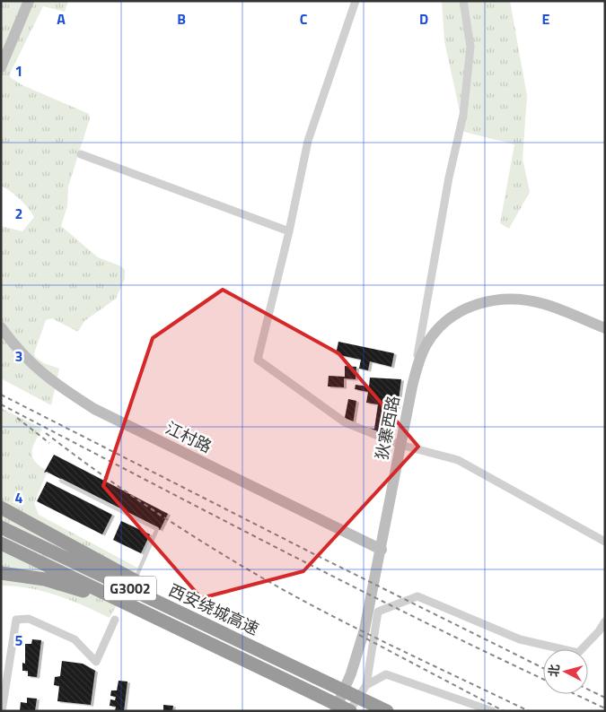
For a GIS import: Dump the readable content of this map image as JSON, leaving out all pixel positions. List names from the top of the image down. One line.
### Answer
{"streets":{"highway":["G3002","西安绕城高速"],"main road":["狄寨西路","江村路"]},"crossings":[["狄寨西路","江村路"]],"north":"left","grid":{"columns":["A","B","C","D","E"],"rows":["1","2","3","4","5"]}}
